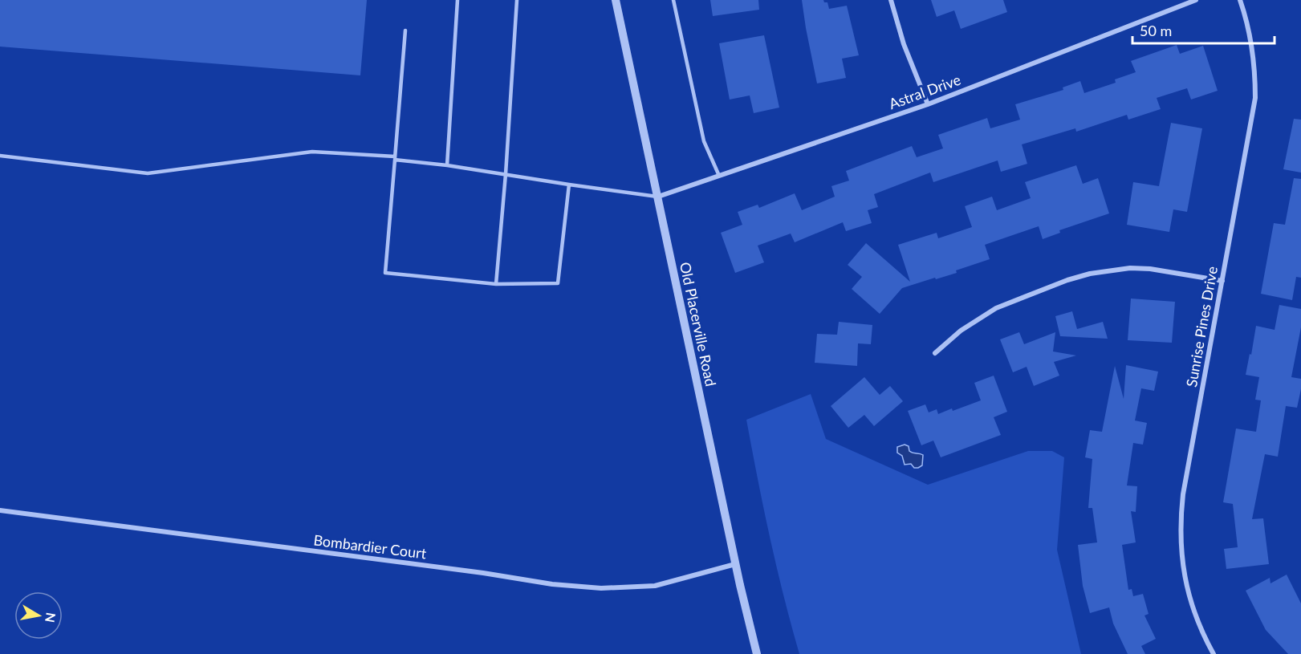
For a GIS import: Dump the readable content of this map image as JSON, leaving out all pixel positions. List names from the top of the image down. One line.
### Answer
{"streets":{"street":["Astral Drive","Old Placerville Road","Sunrise Pines Drive","Bombardier Court"]},"crossings":[["Astral Drive","Old Placerville Road"],["Old Placerville Road","Bombardier Court"]],"scale_bar":"50 m","north":"right"}
